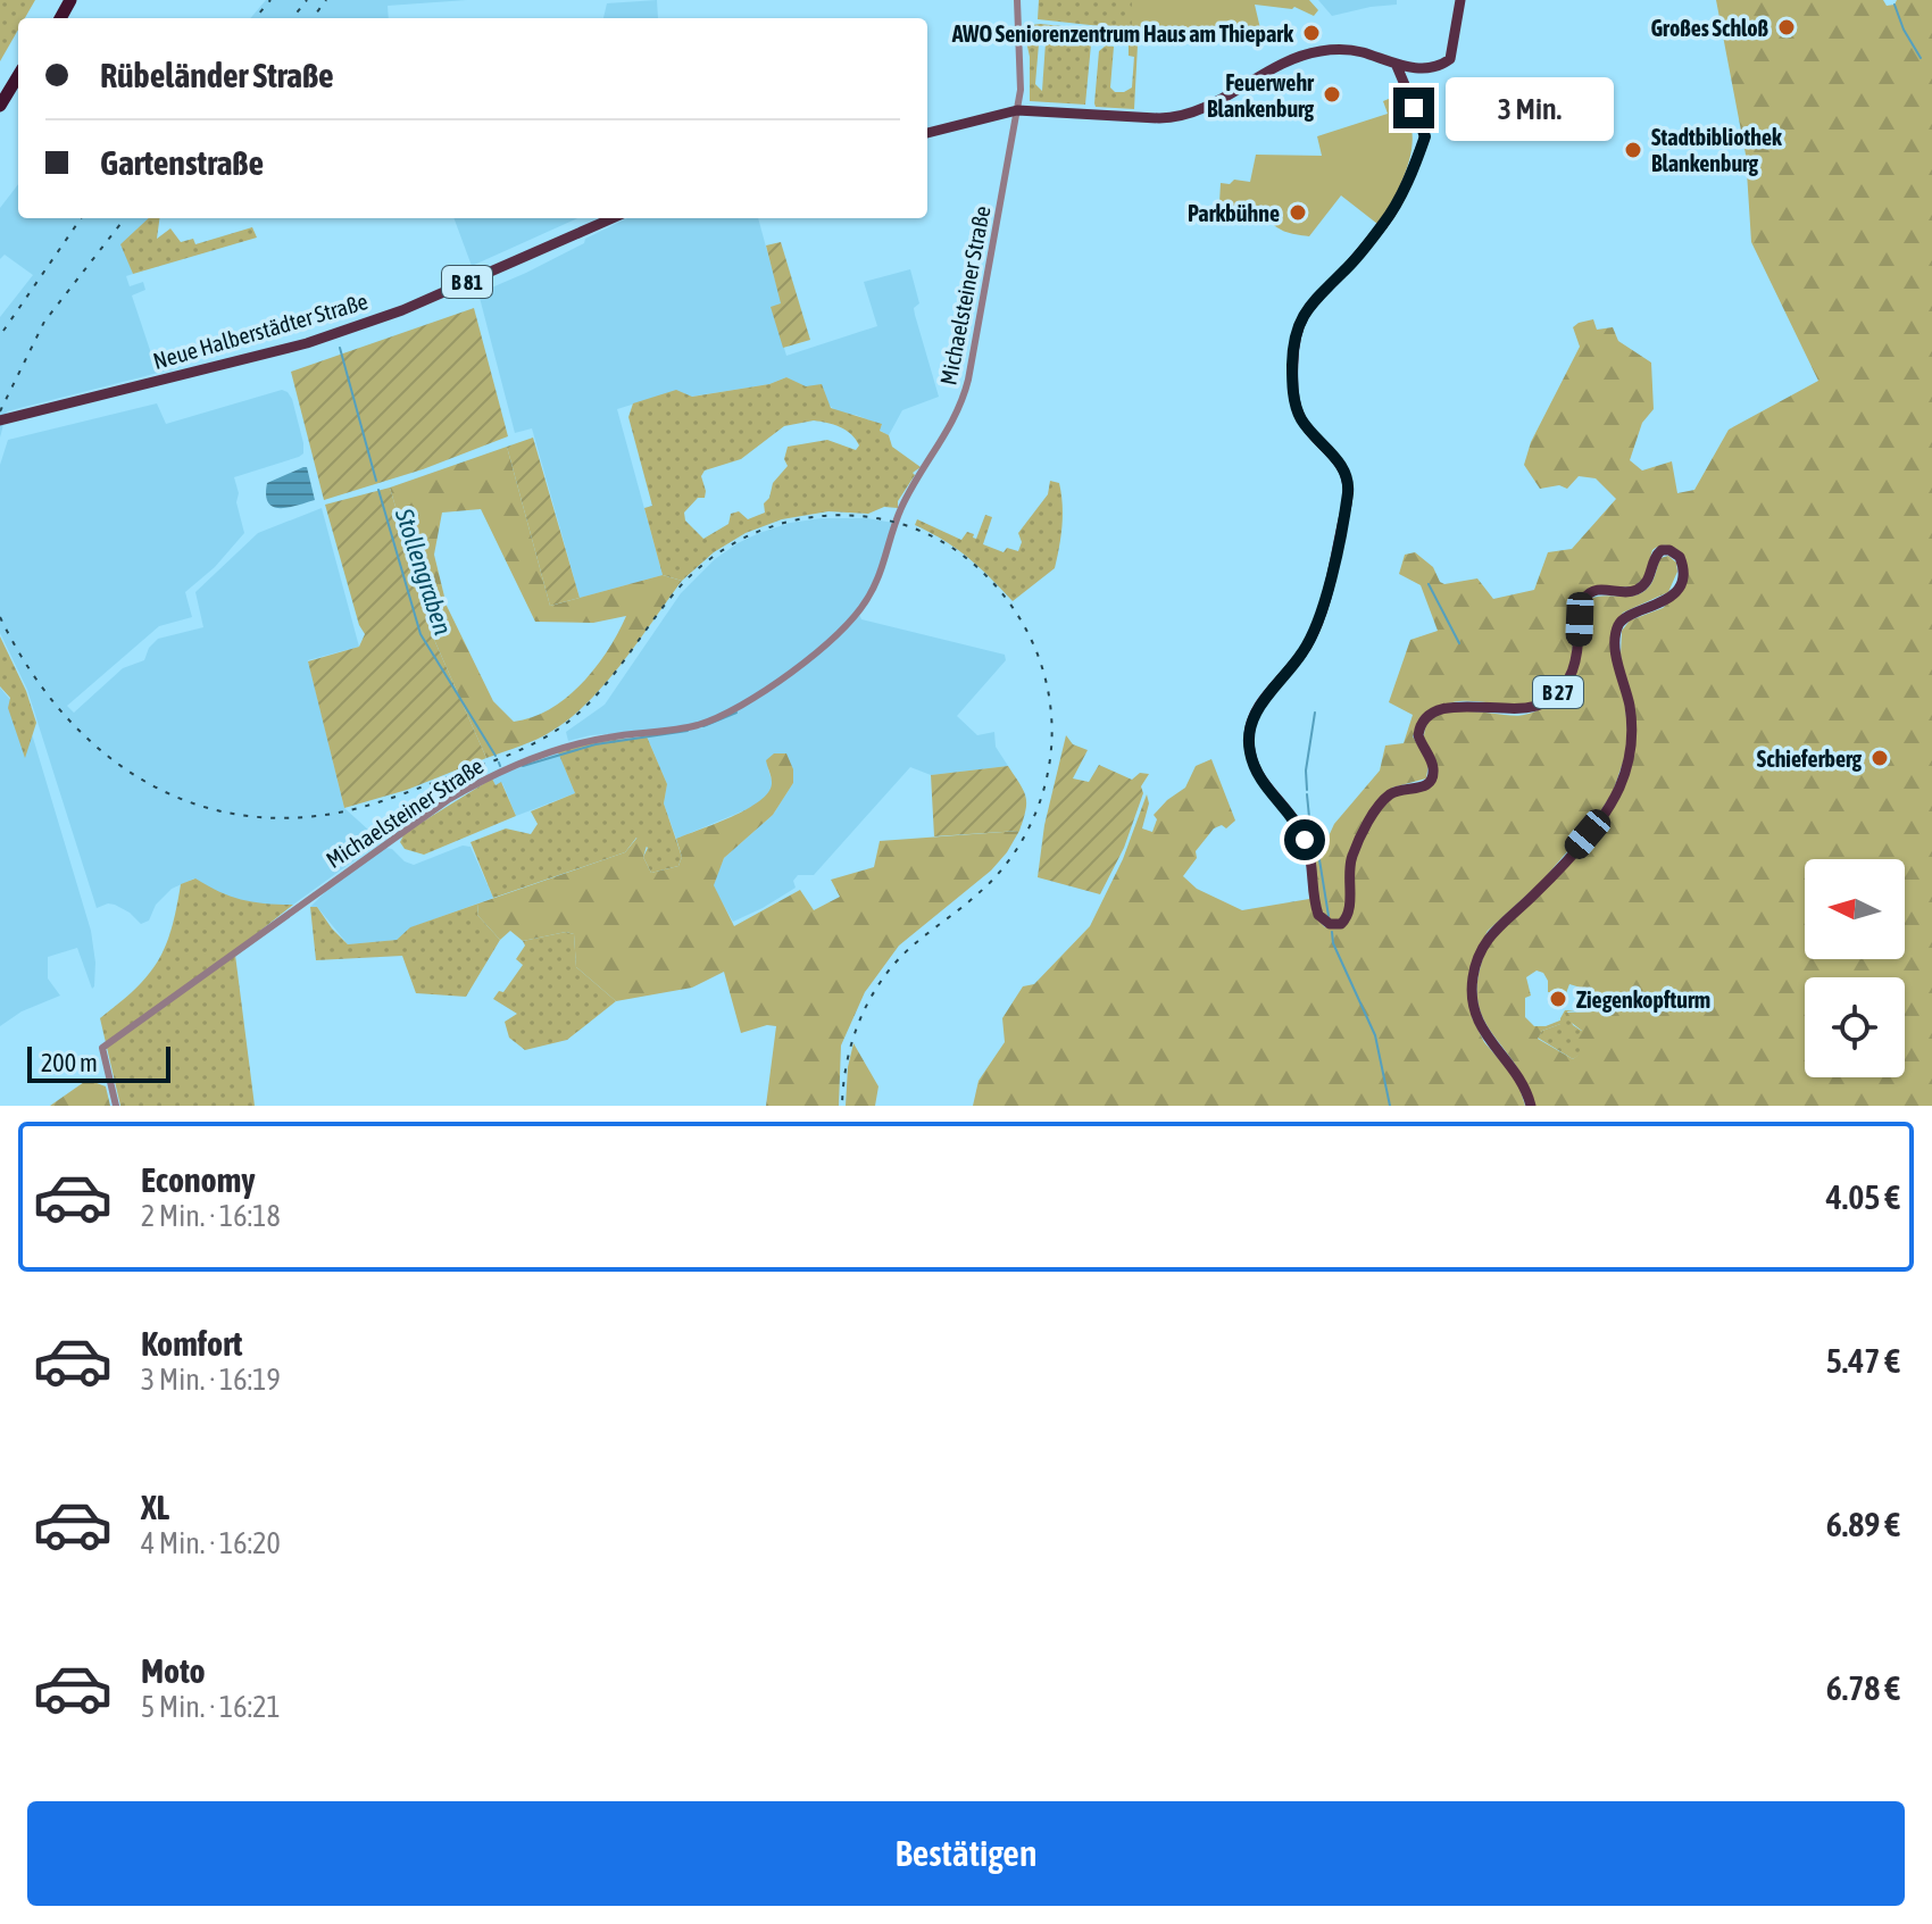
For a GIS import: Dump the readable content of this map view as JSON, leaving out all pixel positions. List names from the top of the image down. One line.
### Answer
{"streets":{"main road":["B 81","Neue Halberstädter Straße","B 27"],"street":["Michaelsteiner Straße"]},"water":["Stollengraben"],"places":["Großes Schloß","AWO Seniorenzentrum Haus am Thiepark","Feuerwehr Blankenburg","Stadtbibliothek Blankenburg","Parkbühne","Schieferberg","Ziegenkopfturm"],"scale_bar":"200 m","north":"left","page":{"banner":["Rübeländer Straße","Gartenstraße"],"bubble":"3 Min.","scale":"200 m","list":[{"name":"Economy","note":"2 Min. · 16:18","value":"4.05 €"},{"name":"Komfort","note":"3 Min. · 16:19","value":"5.47 €"},{"name":"XL","note":"4 Min. · 16:20","value":"6.89 €"},{"name":"Moto","note":"5 Min. · 16:21","value":"6.78 €"}],"buttons":"Bestätigen"}}
